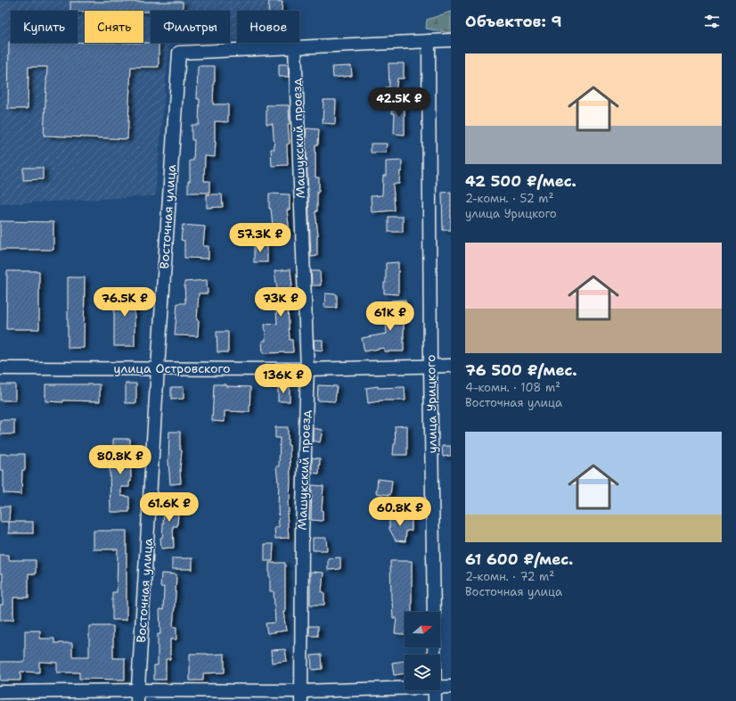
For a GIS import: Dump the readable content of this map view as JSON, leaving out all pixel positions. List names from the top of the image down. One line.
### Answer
{"streets":{"street":["Машукский проезд","Восточная улица","улица Островского","улица Урицкого"]},"crossings":[["Машукский проезд","Восточная улица"],["Машукский проезд","улица Островского"],["Восточная улица","улица Островского"],["улица Островского","улица Урицкого"]],"north":"right","page":{"heading":"Объектов: 9","chip":["Купить","Снять","Фильтры","Новое"],"list":[{"name":"42 500 ₽/мес.","note":"2-комн. · 52 m² · улица Урицкого"},{"name":"76 500 ₽/мес.","note":"4-комн. · 108 m² · Восточная улица"},{"name":"61 600 ₽/мес.","note":"2-комн. · 72 m² · Восточная улица"}],"price":["42.5K ₽","57.3K ₽","76.5K ₽","73K ₽","61K ₽","136K ₽","80.8K ₽","61.6K ₽","60.8K ₽"]}}
